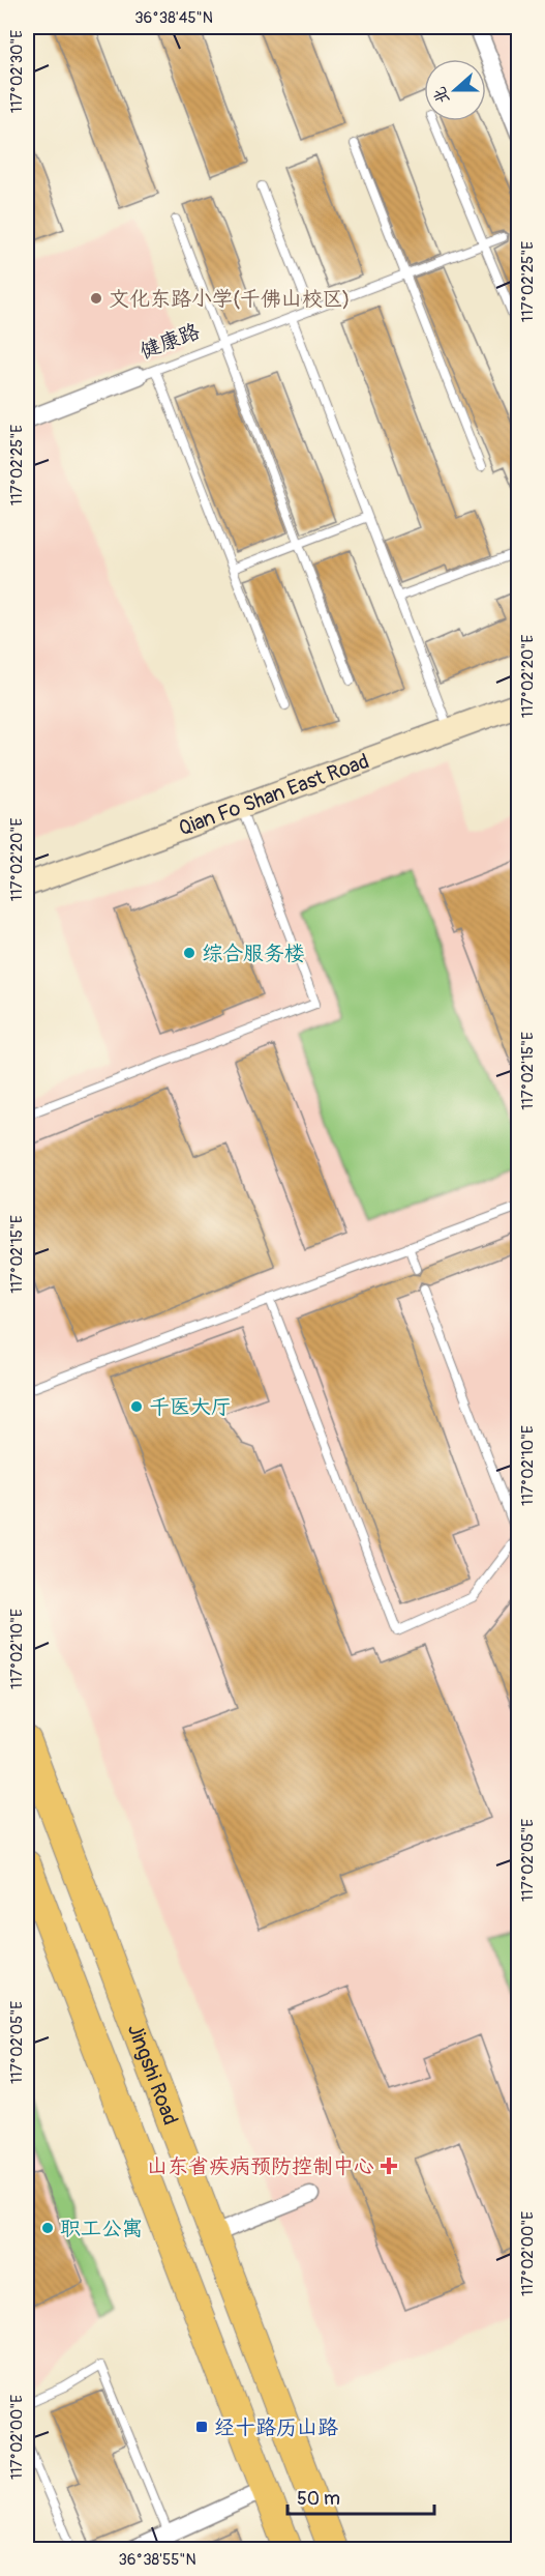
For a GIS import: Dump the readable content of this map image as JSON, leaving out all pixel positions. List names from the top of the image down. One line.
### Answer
{"streets":{"highway":["Jingshi Road"],"main road":["Qian Fo Shan East Road"],"street":["健康路"]},"places":{"other":["文化东路小学(千佛山校区)","综合服务楼","千医大厅","职工公寓"],"health":["山东省疾病预防控制中心"],"transit":["经十路历山路"]},"scale_bar":"50 m","north":"left","coordinates":["36°38'45\"N","117°02'30\"E","117°02'25\"E","117°02'20\"E","117°02'15\"E","117°02'10\"E","117°02'05\"E","117°02'00\"E","36°38'55\"N"]}
